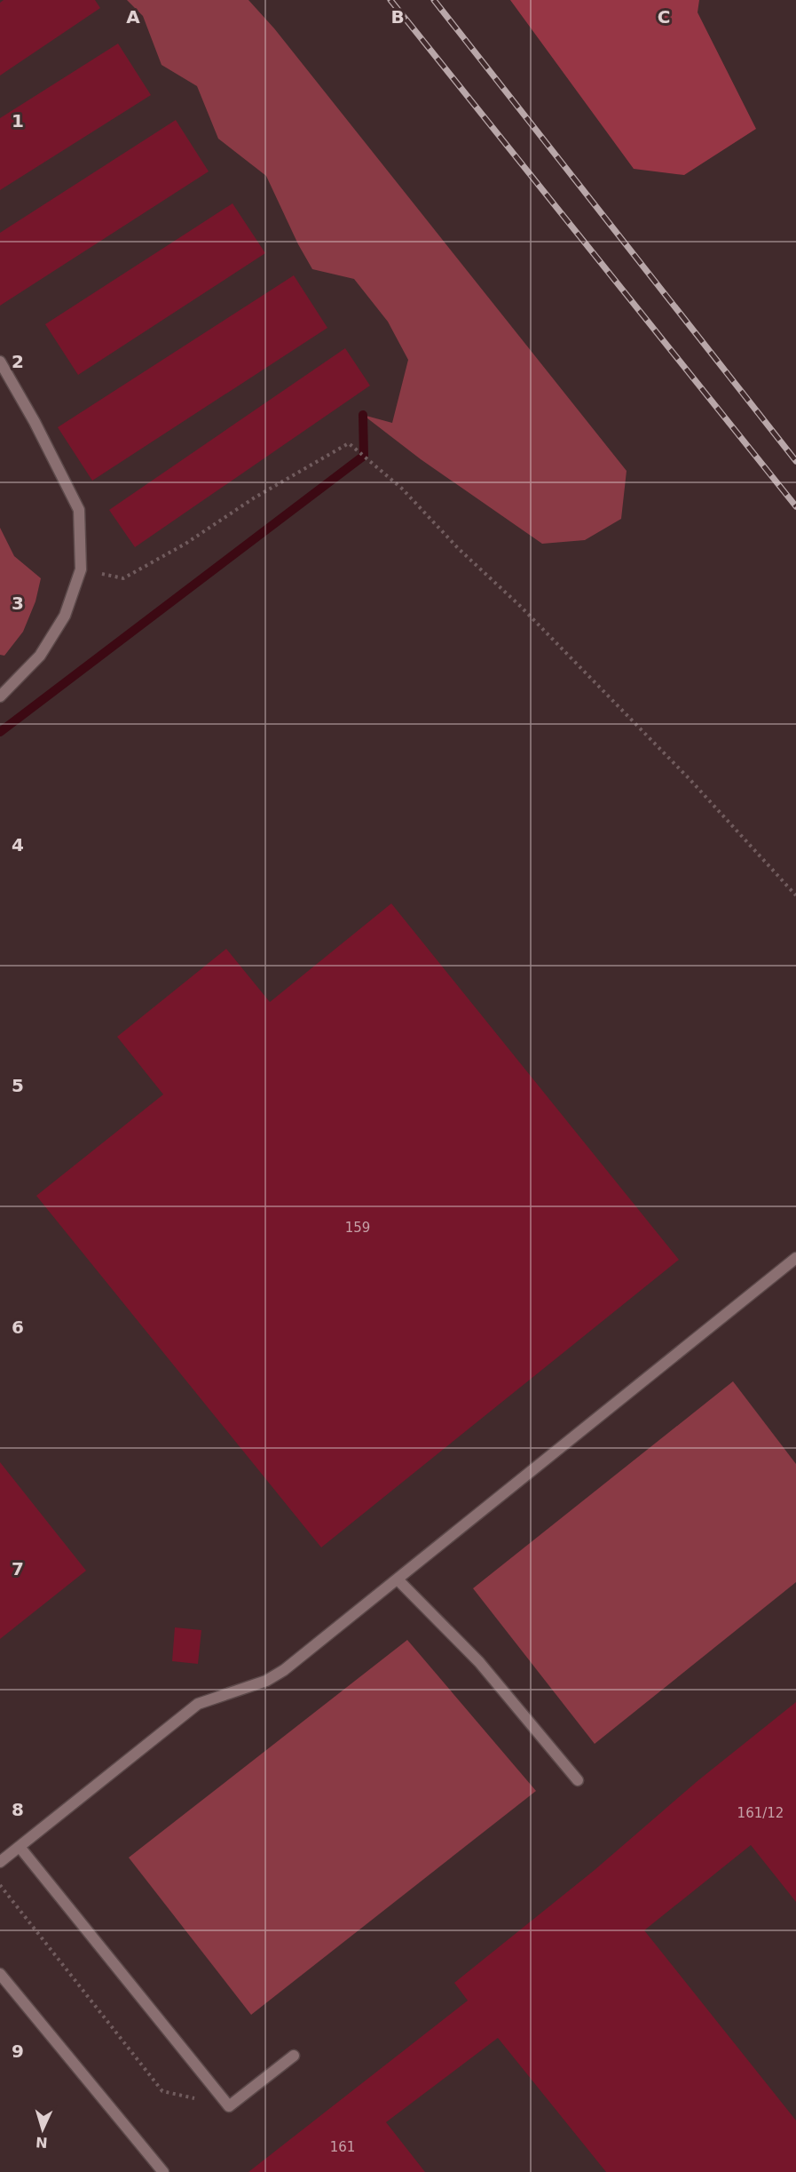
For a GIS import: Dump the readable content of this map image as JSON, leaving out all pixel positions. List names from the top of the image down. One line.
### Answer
{"house_numbers":["159","161/12","161"],"north":"bottom","grid":{"columns":["A","B","C"],"rows":["1","2","3","4","5","6","7","8","9"]}}
